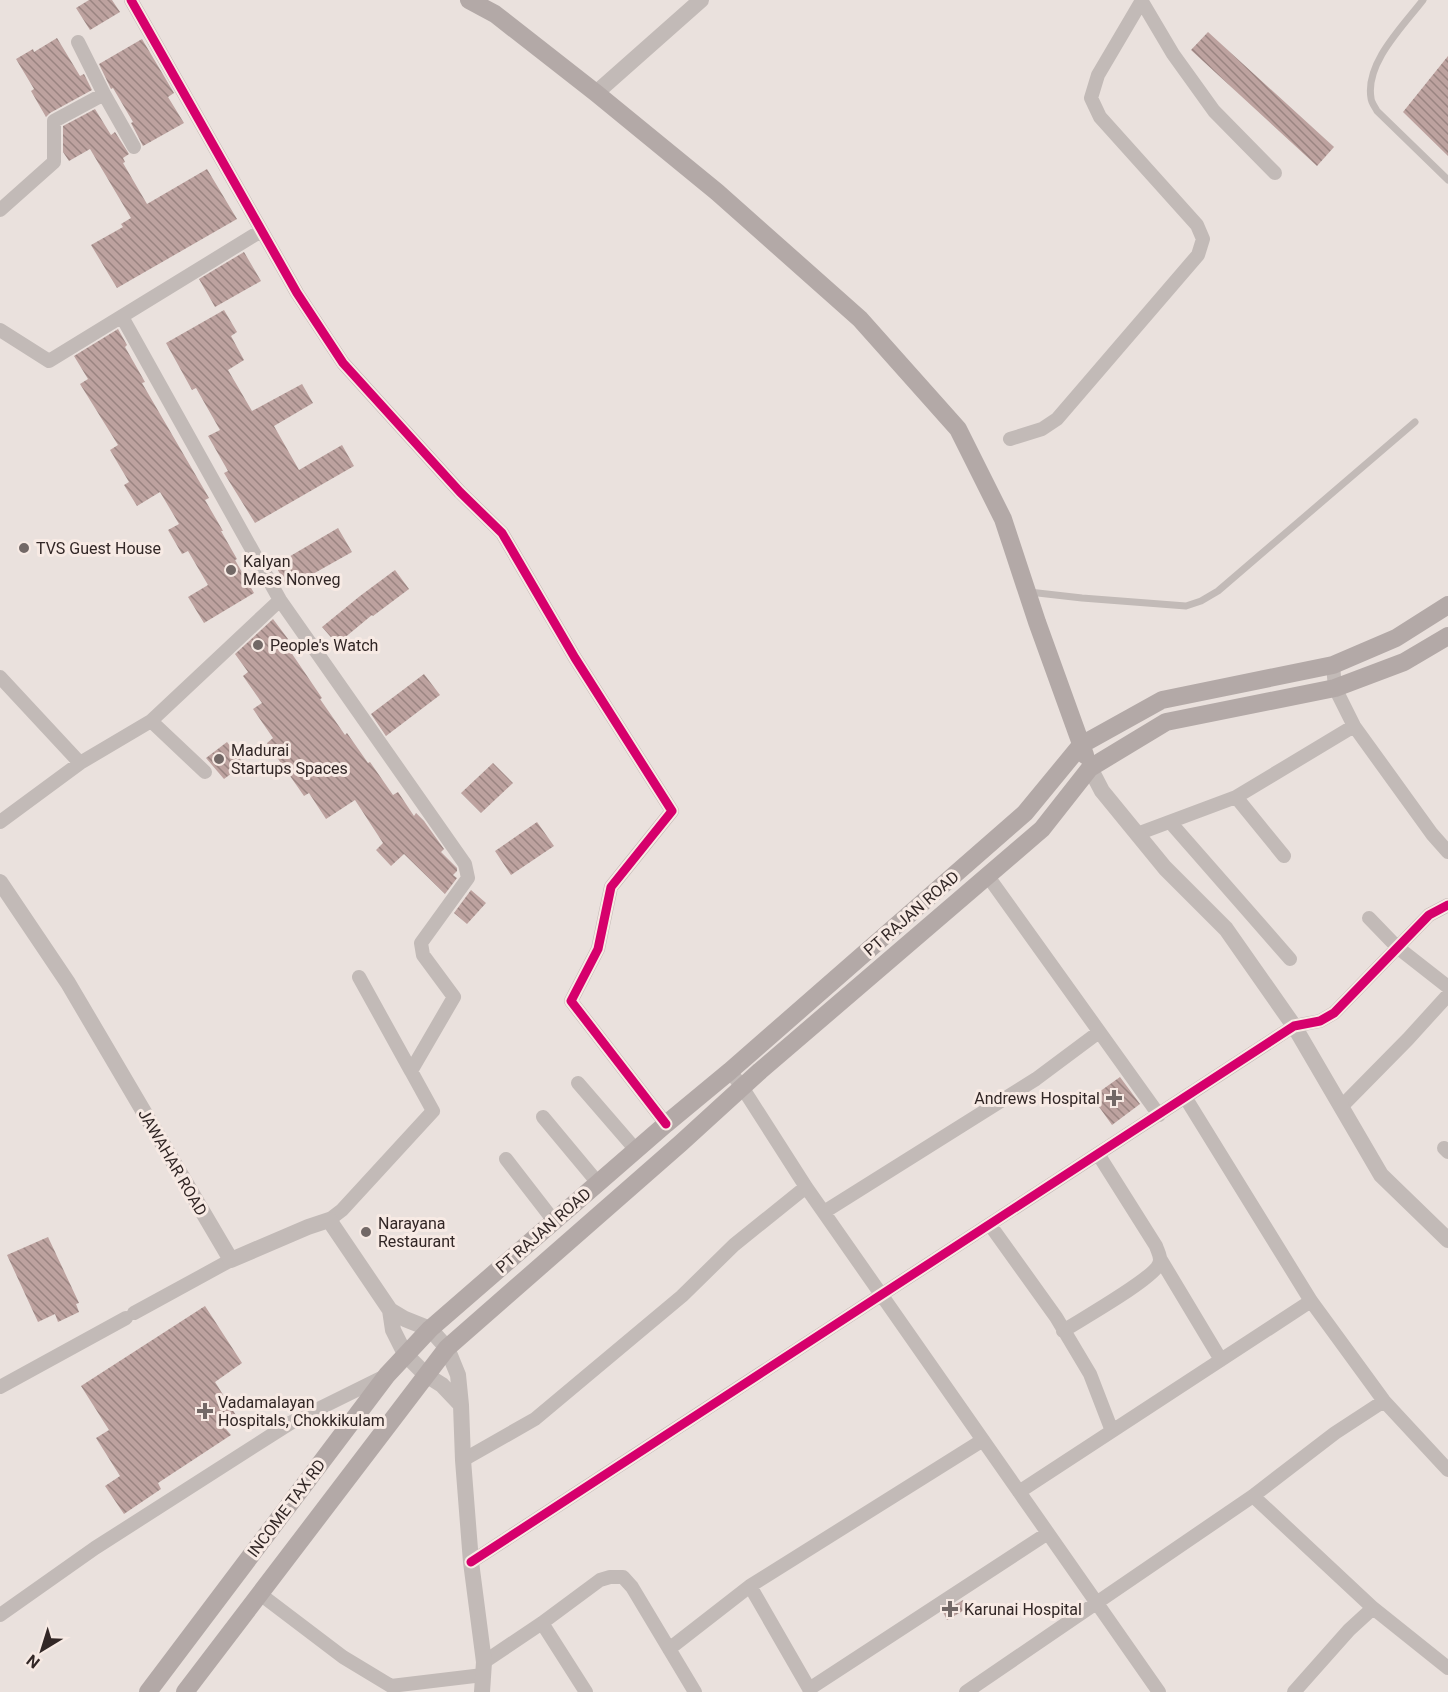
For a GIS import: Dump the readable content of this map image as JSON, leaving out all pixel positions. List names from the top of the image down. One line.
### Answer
{"streets":{"main road":["PT RAJAN ROAD","INCOME TAX RD"],"street":["JAWAHAR ROAD"]},"crossings":[["PT RAJAN ROAD","INCOME TAX RD"]],"places":{"other":["TVS Guest House","Kalyan Mess Nonveg","People's Watch","Madurai Startups Spaces","Narayana Restaurant"],"health":["Andrews Hospital","Vadamalayan Hospitals, Chokkikulam","Karunai Hospital"]},"north":"bottom left"}
